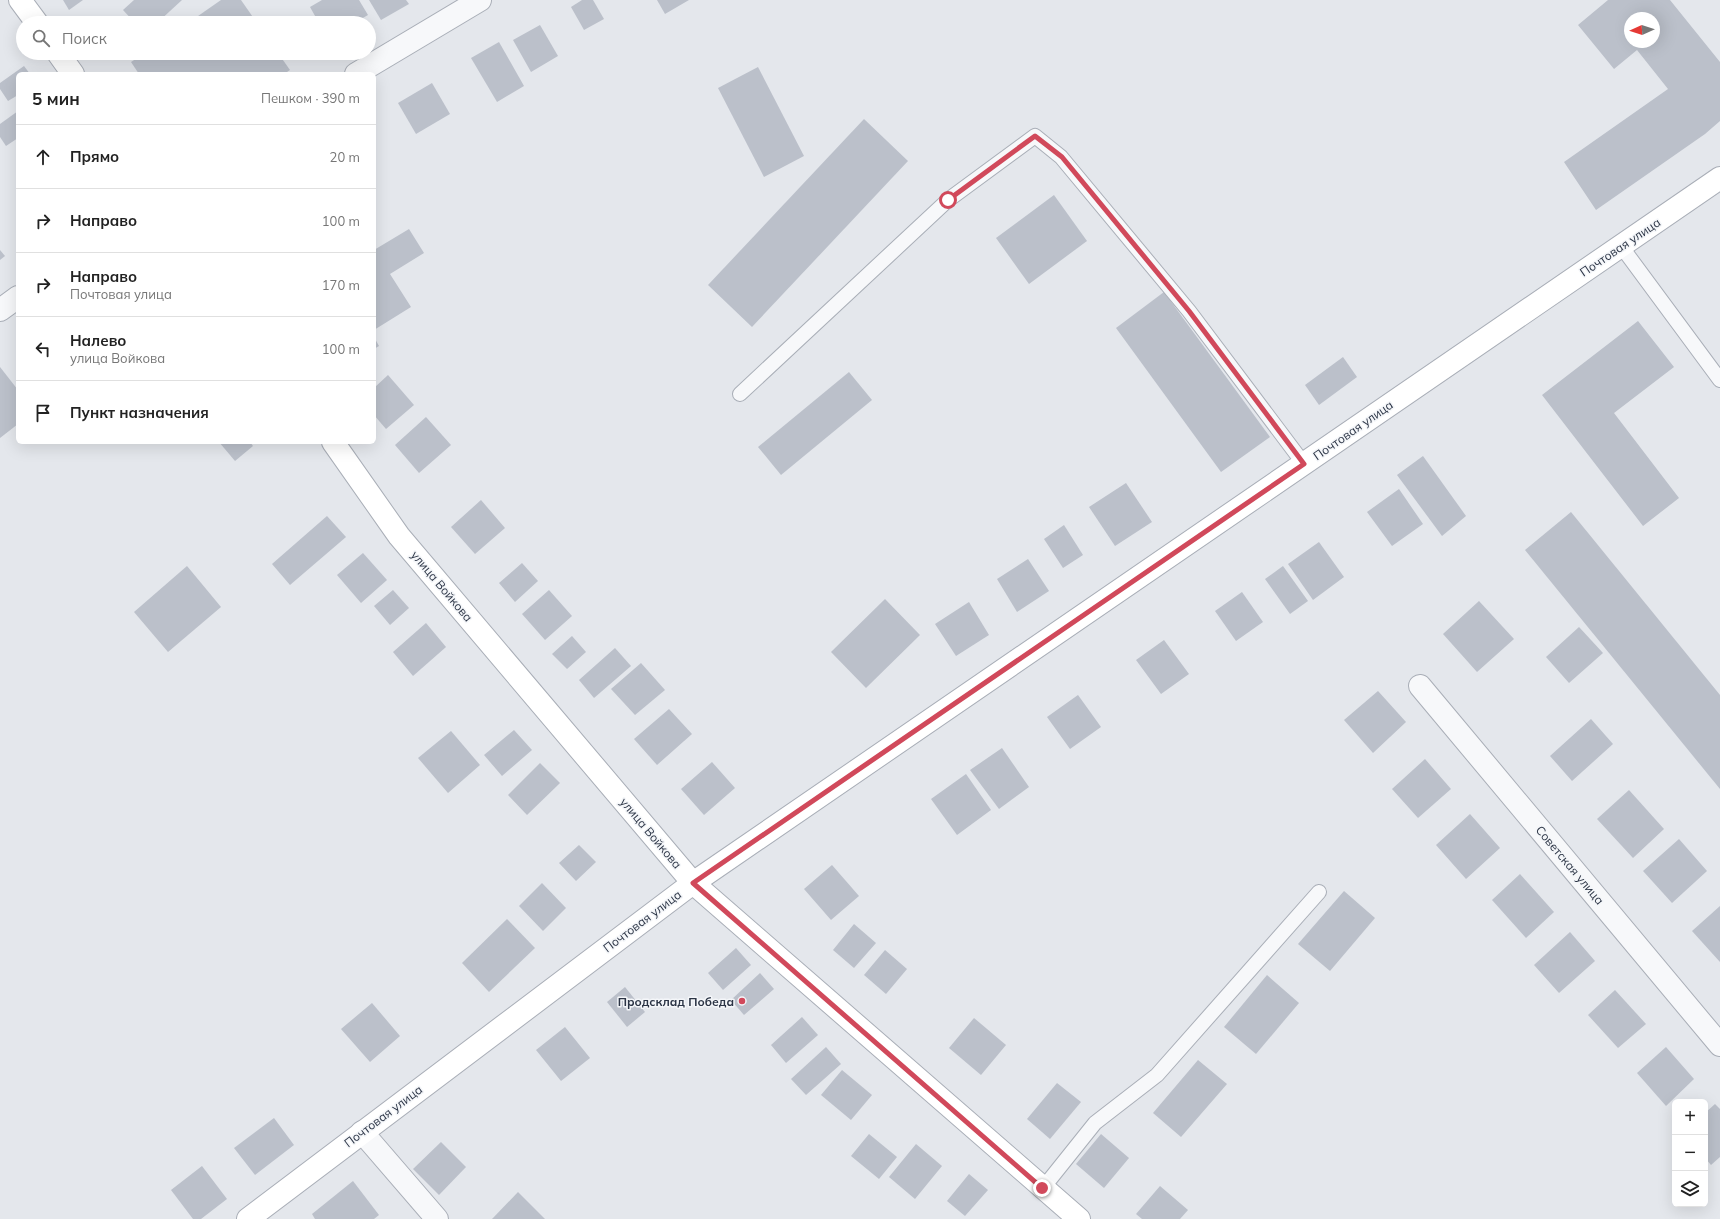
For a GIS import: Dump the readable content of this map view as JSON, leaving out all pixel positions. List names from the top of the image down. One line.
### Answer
{"streets":{"main road":["Почтовая улица","улица Войкова"],"street":["Советская улица"]},"crossings":[["Почтовая улица","улица Войкова"]],"places":["Продсклад Победа"],"north":"left","page":{"search":"Поиск","heading":["5 мин","Пешком · 390 m"],"list":[["Прямо","20 m"],["Направо","100 m"],["Направо","Почтовая улица","170 m"],["Налево","улица Войкова","100 m"],"Пункт назначения"],"map_buttons":["+","−"]}}
